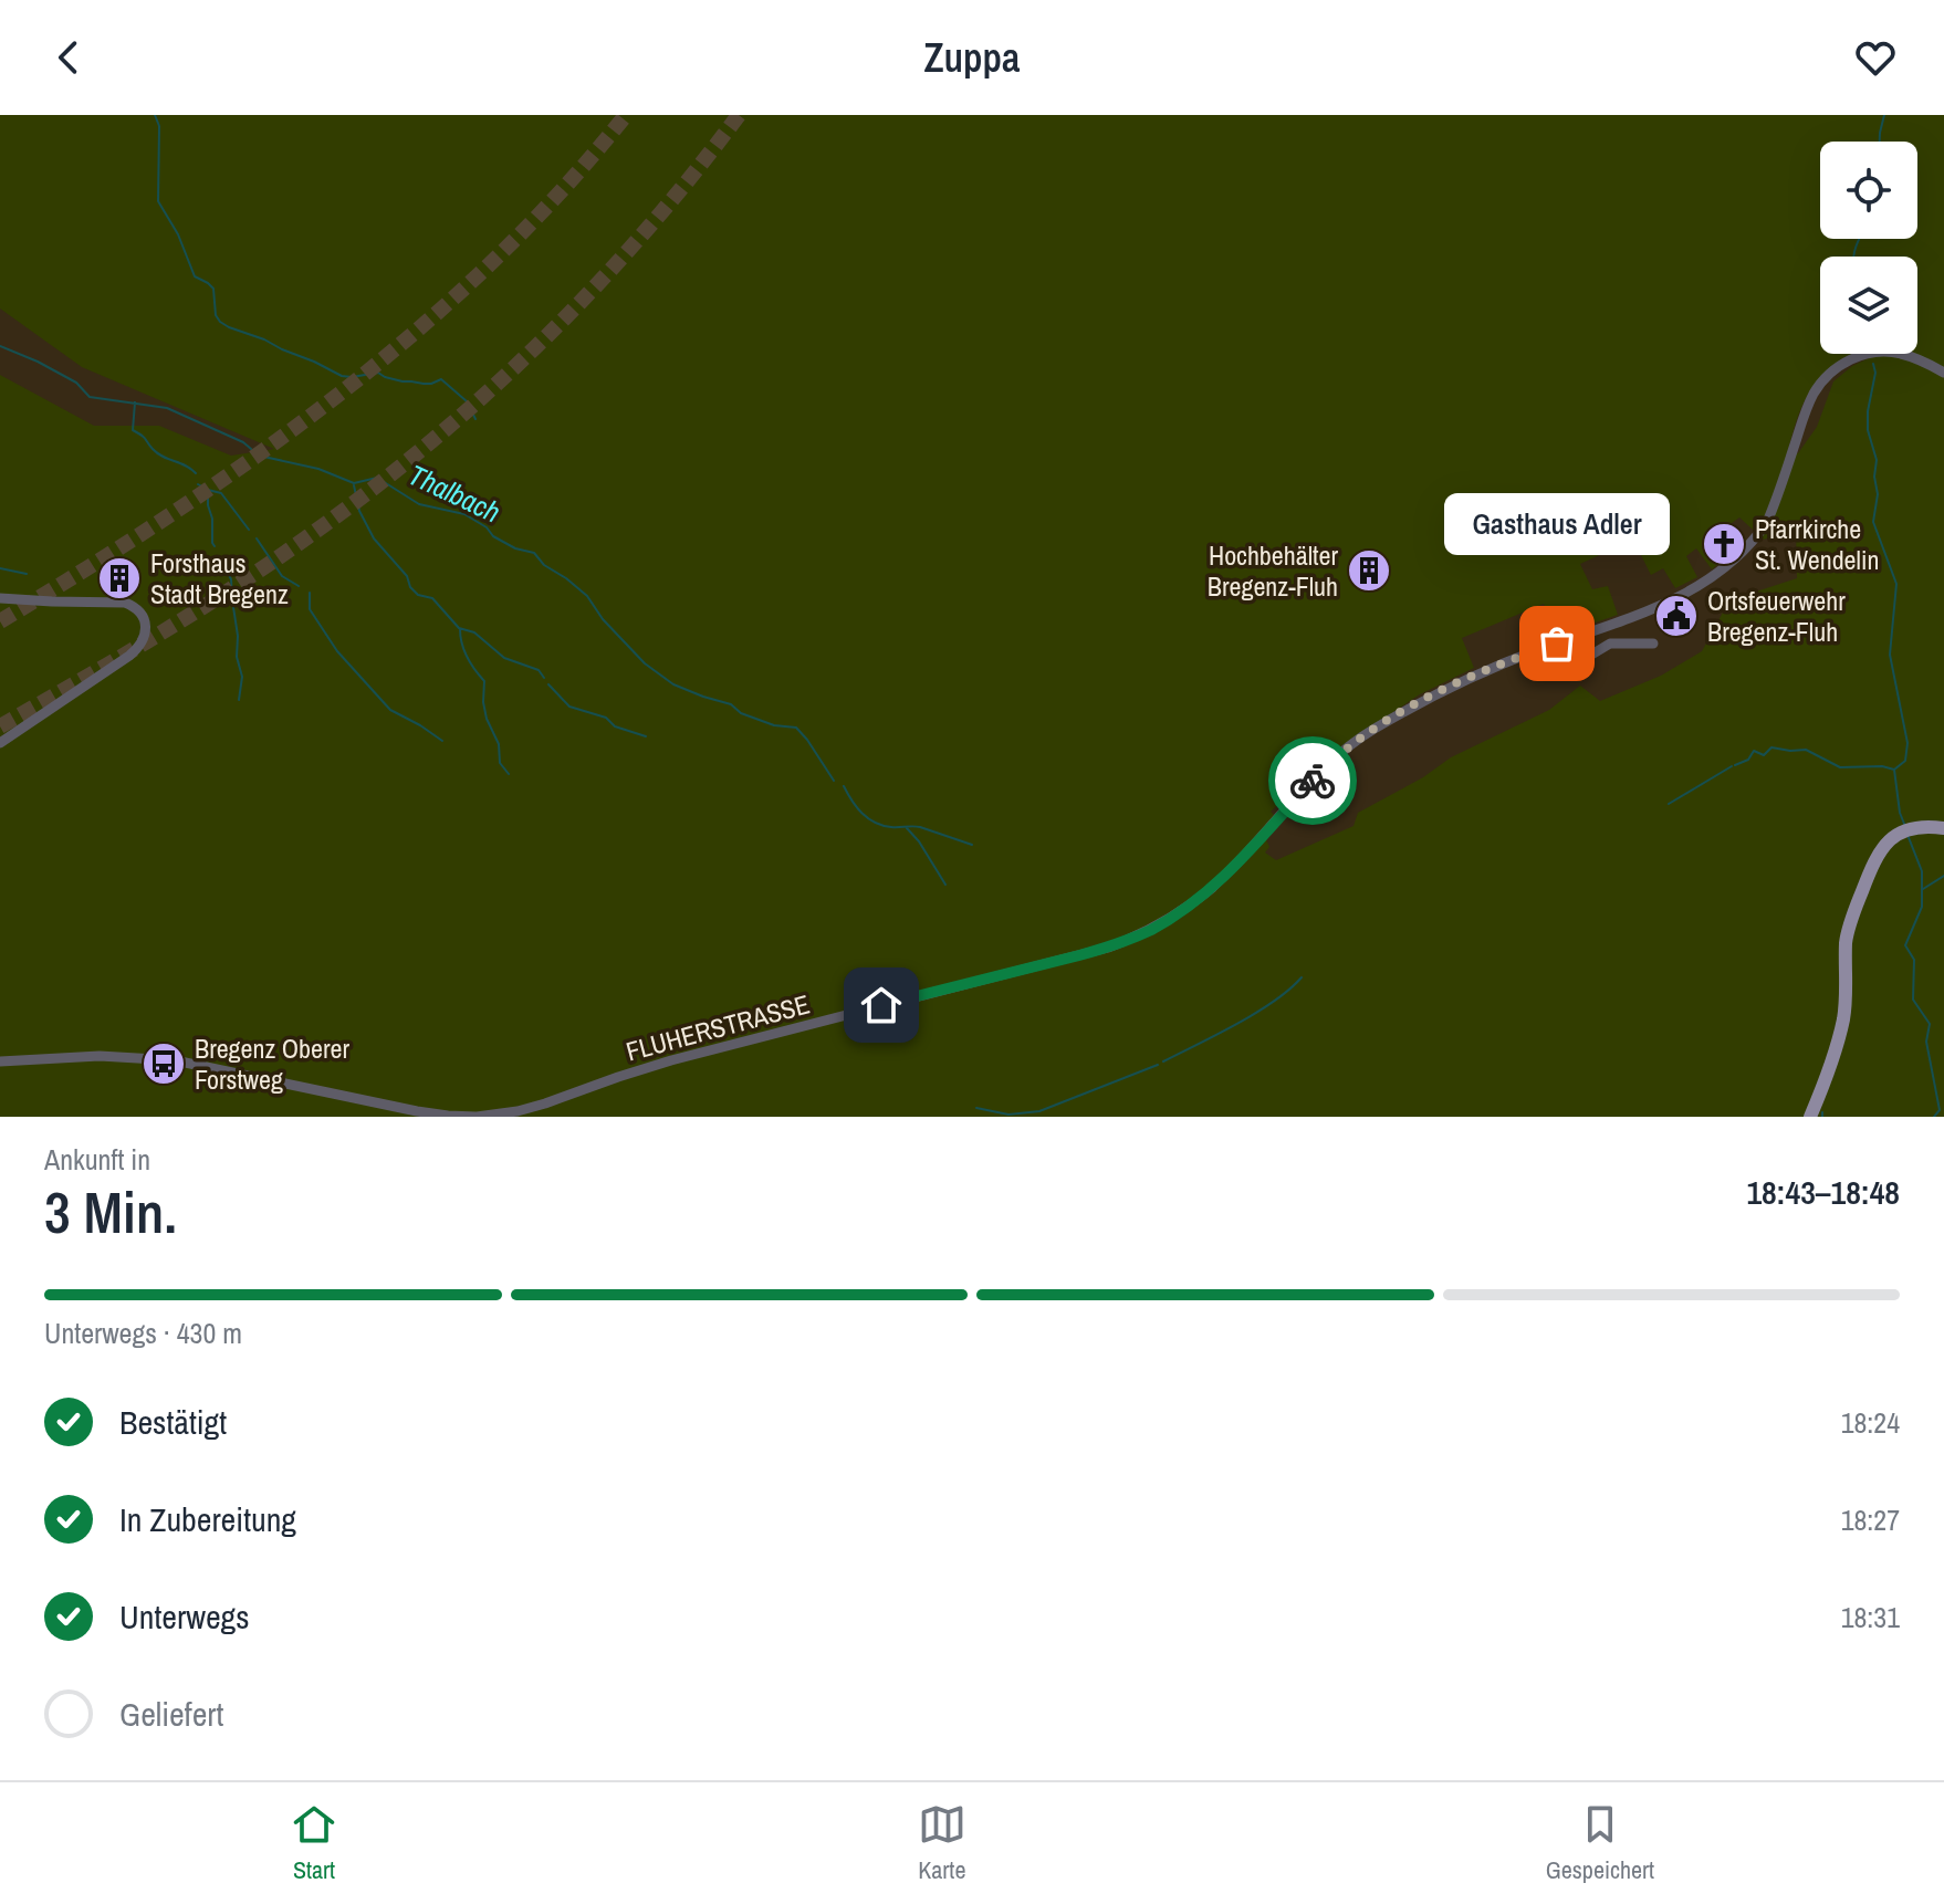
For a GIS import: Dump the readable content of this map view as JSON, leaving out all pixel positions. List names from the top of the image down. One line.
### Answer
{"streets":{"street":["FLUHERSTRASSE"]},"water":["Thalbach"],"places":{"church":["Pfarrkirche St. Wendelin"],"building":["Hochbehälter Bregenz-Fluh","Forsthaus Stadt Bregenz"],"public building":["Ortsfeuerwehr Bregenz-Fluh"],"other":["Gasthaus Adler"],"bus stop":["Bregenz Oberer Forstweg"]},"page":{"header":"Zuppa","bubble":"Gasthaus Adler","heading":["3 Min.","Ankunft in","18:43–18:48"],"bar":"Unterwegs · 430 m","list":[["Bestätigt","18:24"],["In Zubereitung","18:27"],["Unterwegs","18:31"],"Geliefert"],"tabs":["Start","Karte","Gespeichert"]}}
